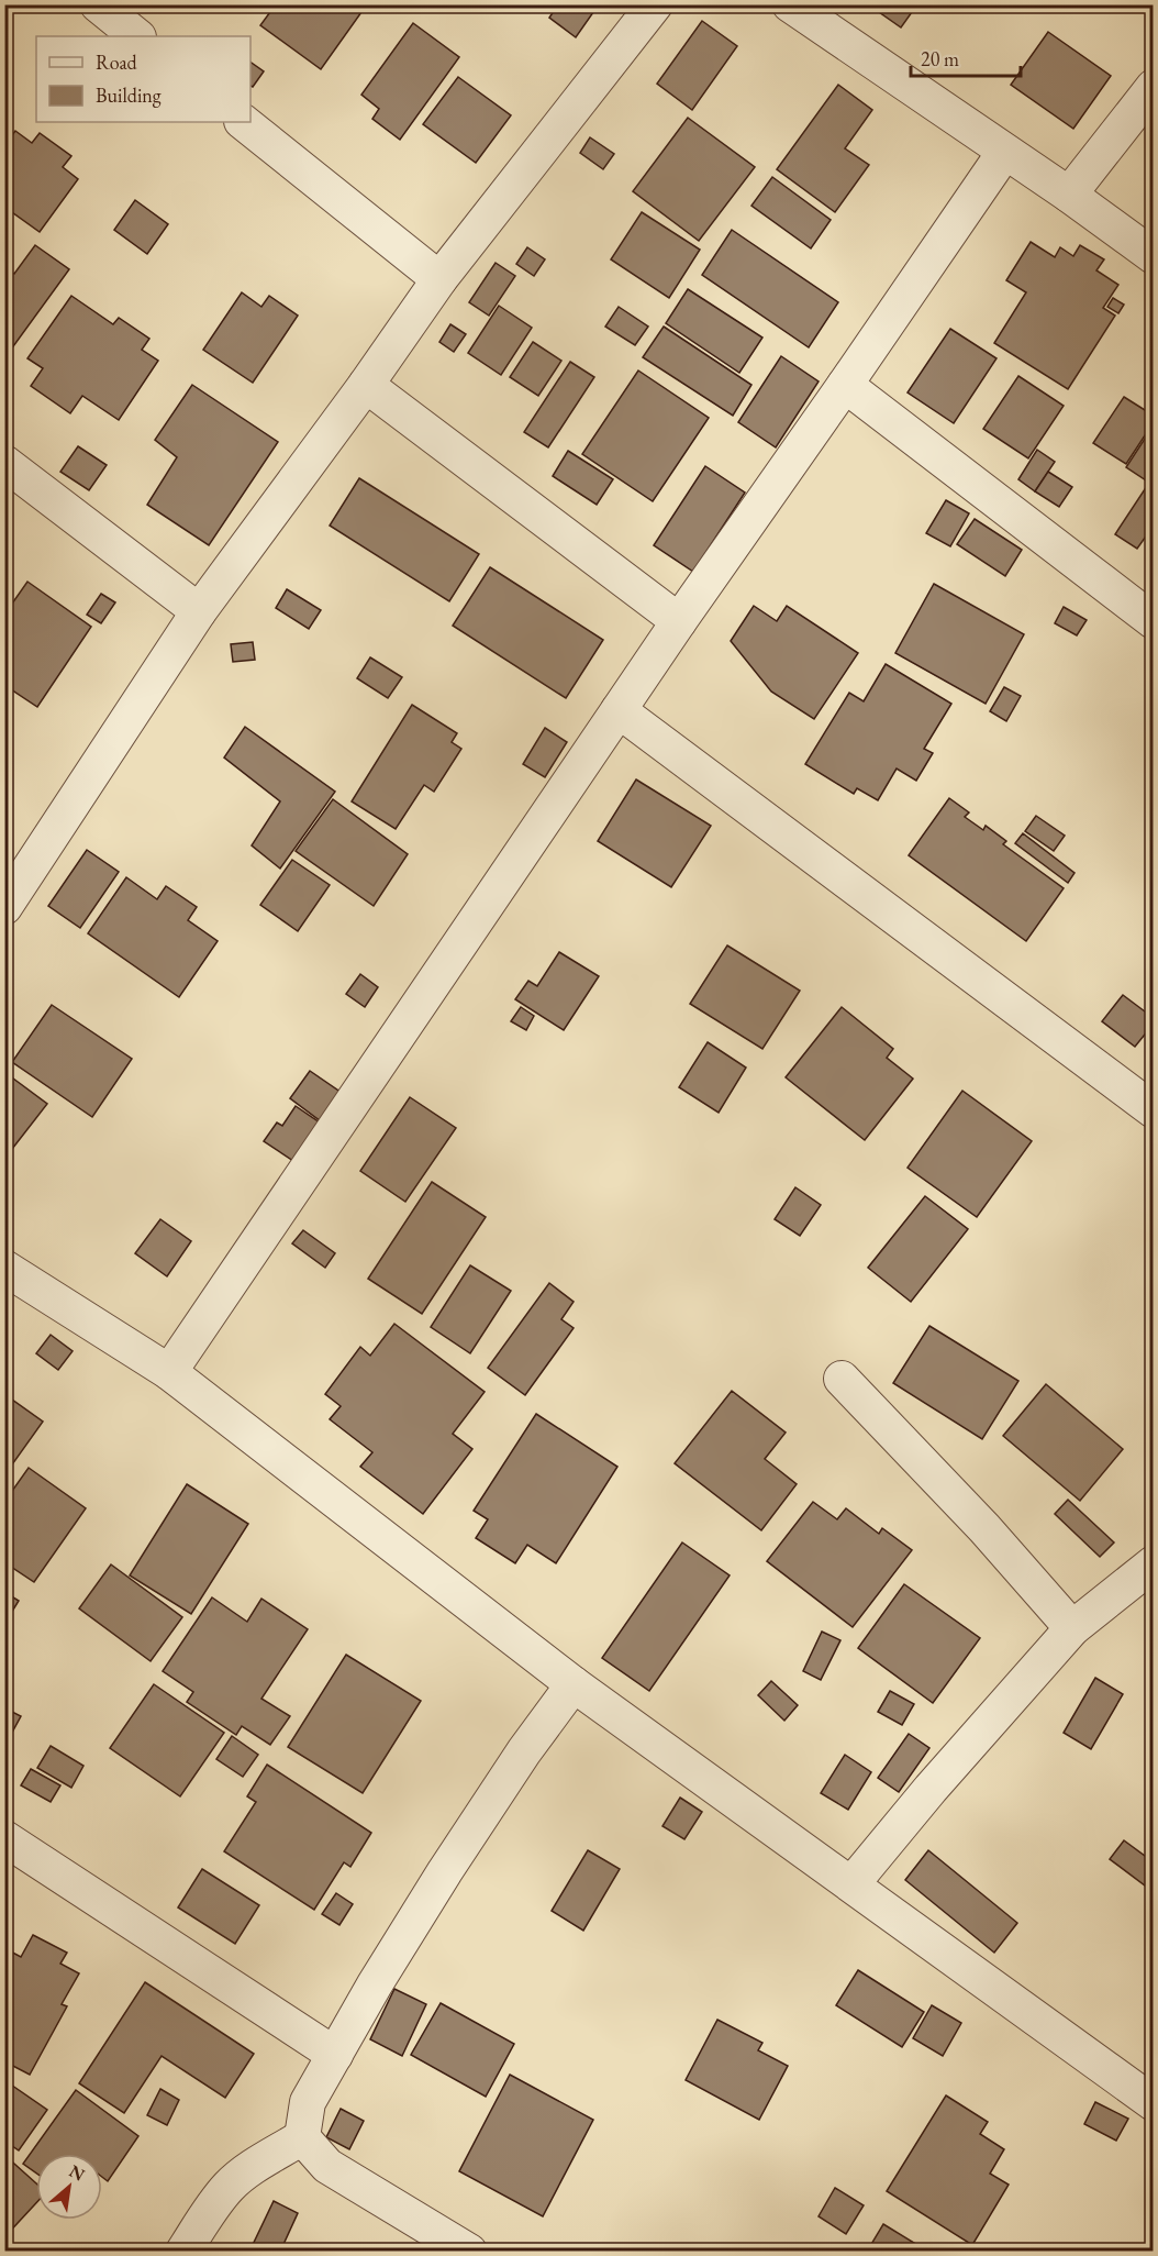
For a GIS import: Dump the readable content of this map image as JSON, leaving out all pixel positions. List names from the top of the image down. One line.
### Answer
{"legend":["Road","Building"],"scale_bar":"20 m","north":"top right"}
